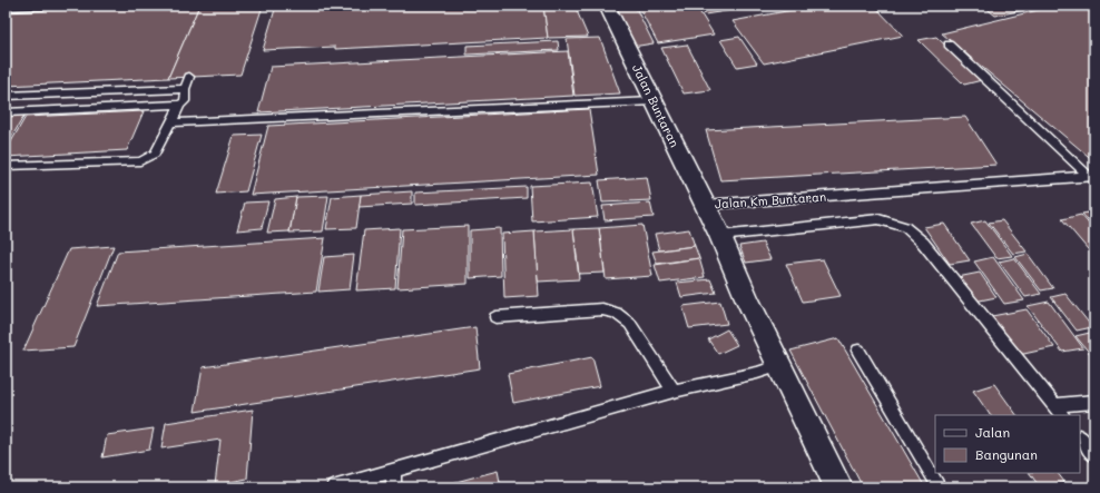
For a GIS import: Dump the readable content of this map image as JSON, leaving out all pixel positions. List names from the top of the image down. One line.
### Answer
{"streets":{"street":["Jalan Buntaran","Jalan Km Buntaran"]},"crossings":[["Jalan Buntaran","Jalan Km Buntaran"]],"legend":["Jalan","Bangunan"]}
